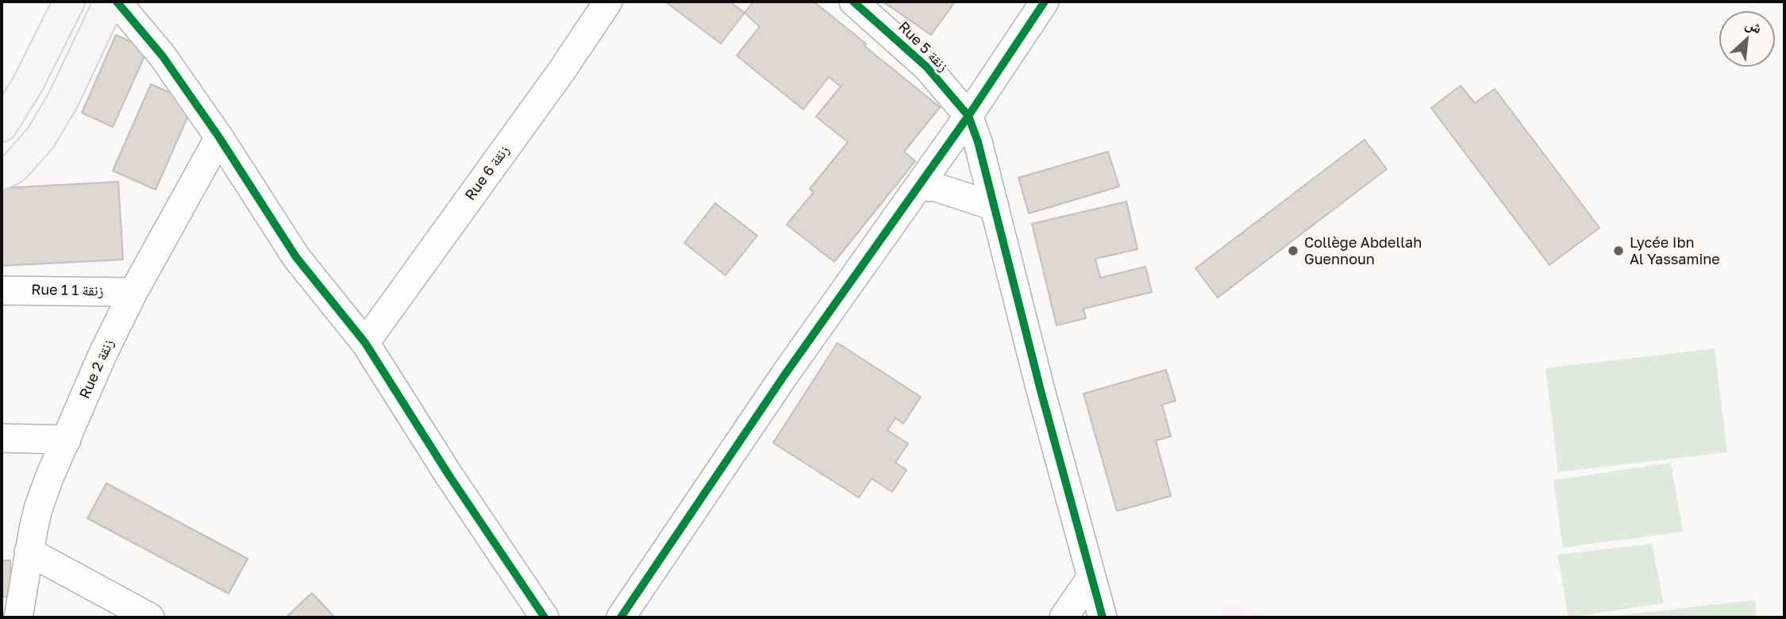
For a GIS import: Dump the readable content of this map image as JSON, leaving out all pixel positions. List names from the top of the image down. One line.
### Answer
{"streets":{"street":["Rue 5 زنقة","Rue 6 زنقة","Rue 1 زنقة 1","Rue 2 زنقة"]},"crossings":[["Rue 1 زنقة 1","Rue 2 زنقة"]],"places":["Collège Abdellah Guennoun","Lycée Ibn Al Yassamine"],"north":"top right"}
